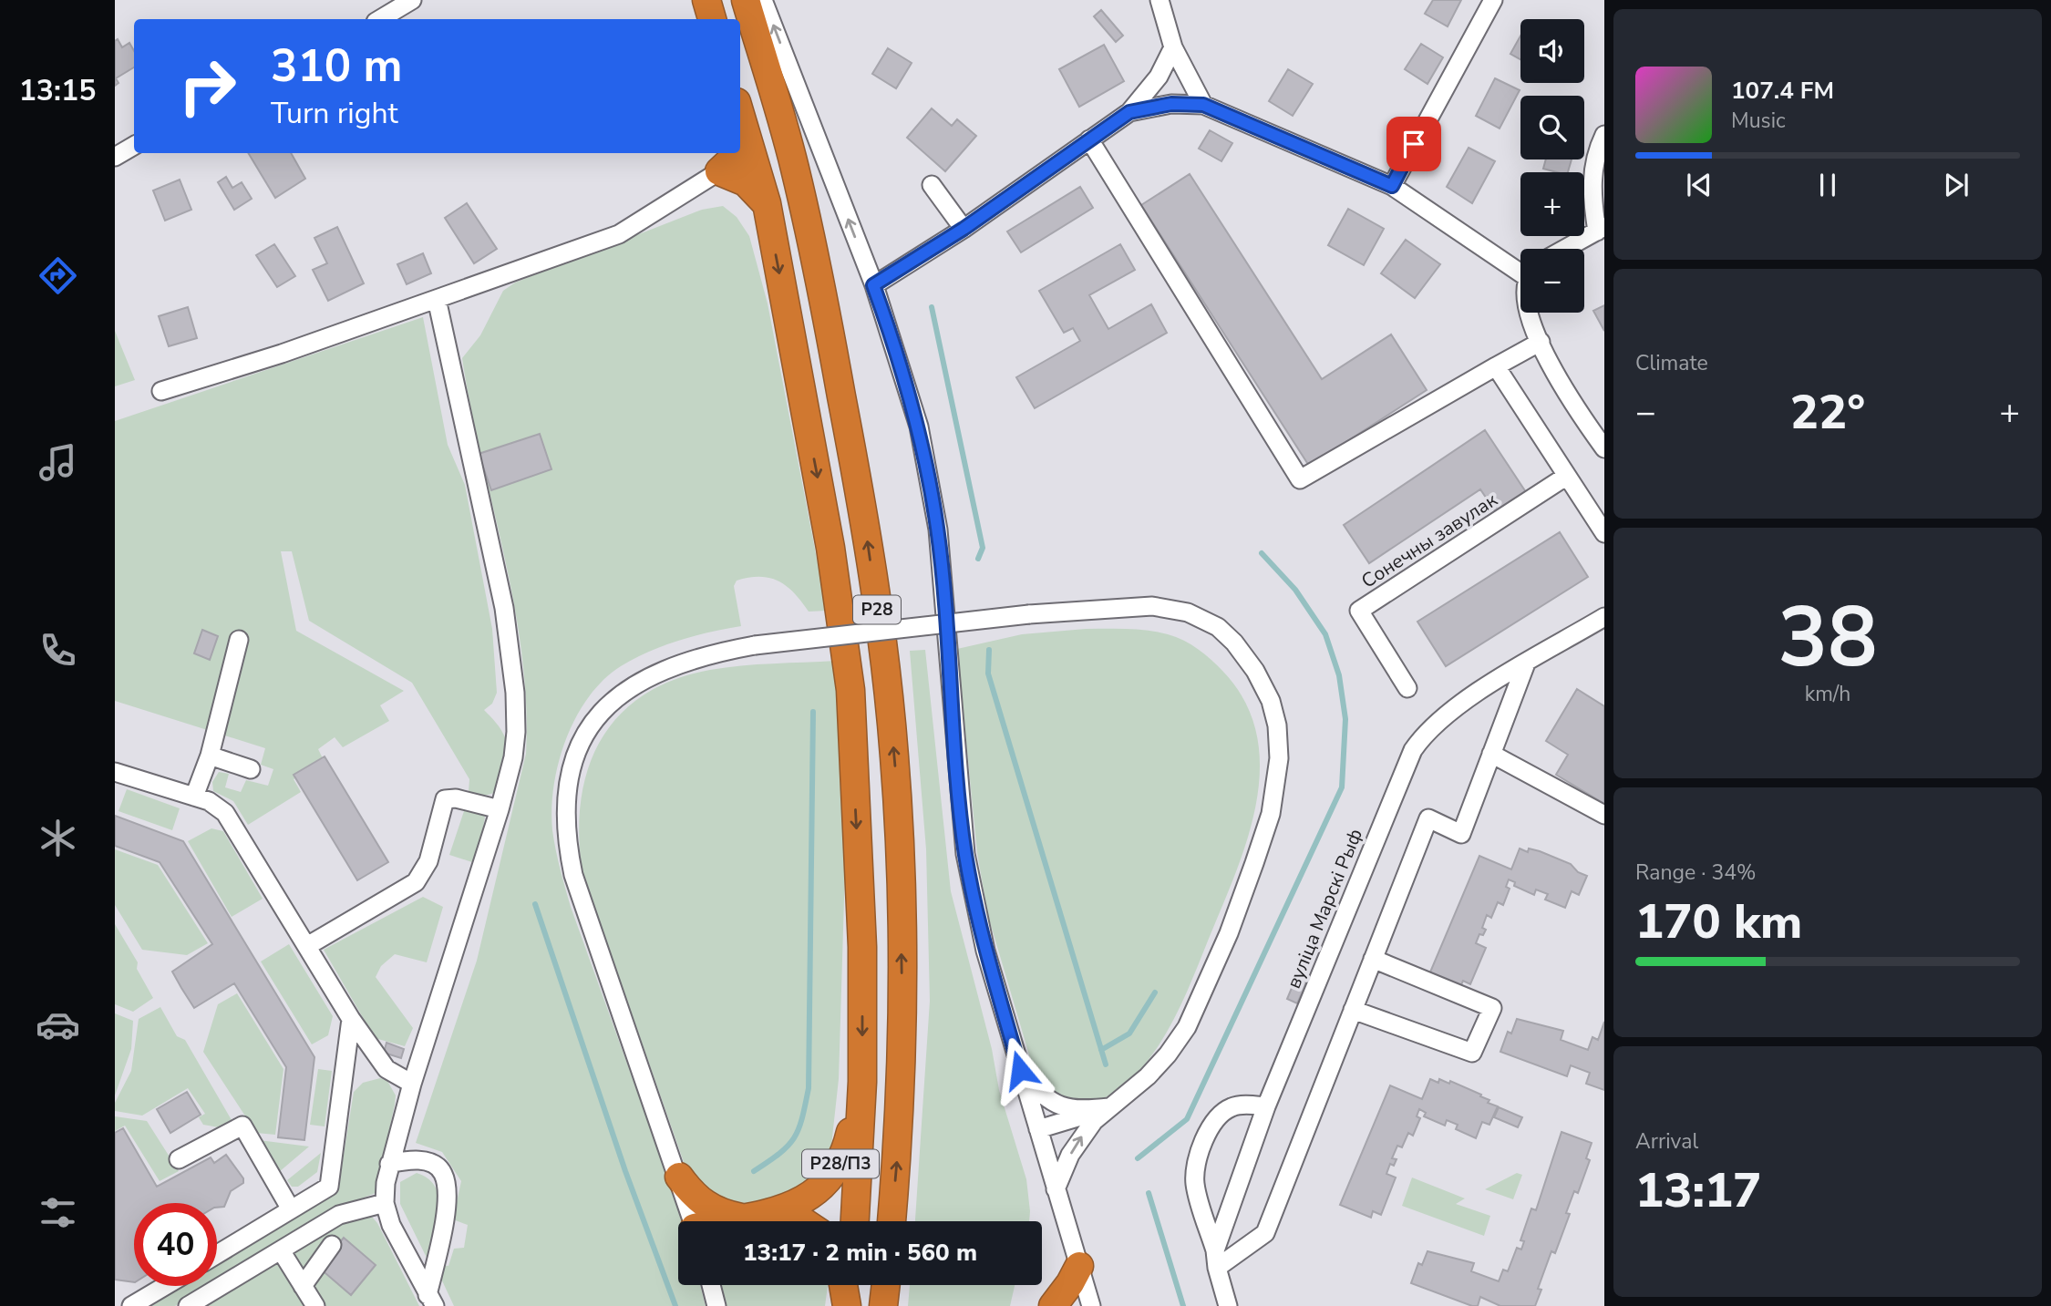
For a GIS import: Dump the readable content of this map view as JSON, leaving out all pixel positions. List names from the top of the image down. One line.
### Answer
{"streets":{"highway":["Р28","Р28/П3"],"street":["Сонечны завулак","вуліца Марскі Рыф"]},"crossings":[["Р28","Р28/П3"]],"page":{"tabs":"13:15","map_buttons":["+","−"],"turn":["310 m","Turn right"],"song":["107.4 FM","Music"],"tile":["Climate",["38","km/h"],["Range · 34%","170 km"],["Arrival","13:17"]],"heat":["−","22°","+"],"limit":"40","trip":"13:17 · 2 min · 560 m"}}
